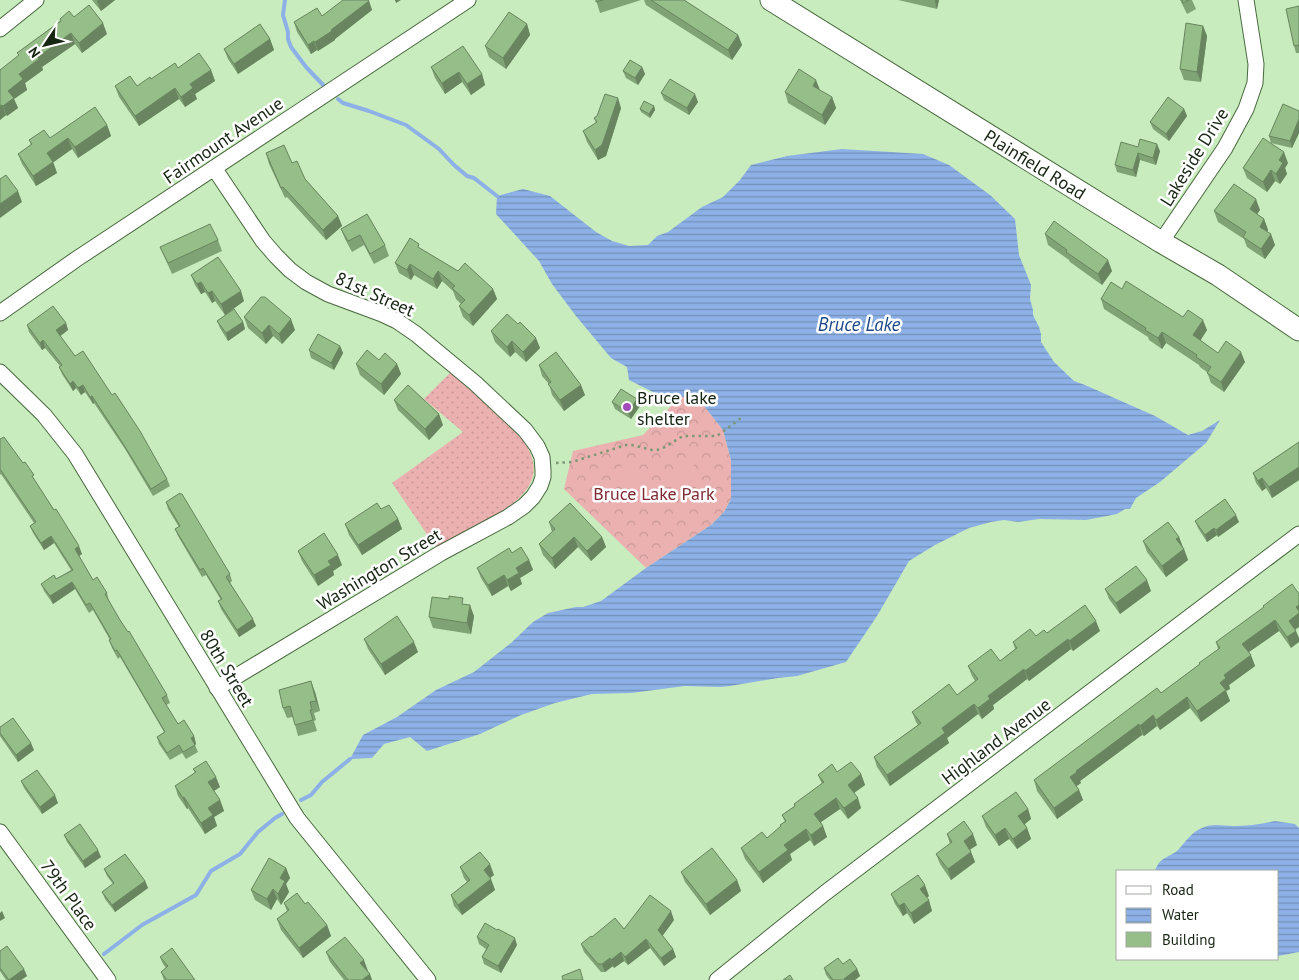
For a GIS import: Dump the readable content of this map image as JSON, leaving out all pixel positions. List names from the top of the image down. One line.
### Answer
{"streets":{"main road":["Plainfield Road"],"street":["Fairmount Avenue","Lakeside Drive","81st Street","Washington Street","80th Street","Highland Avenue","79th Place"]},"crossings":[["Fairmount Avenue","81st Street"],["Lakeside Drive","Plainfield Road"],["81st Street","Washington Street"],["Washington Street","80th Street"]],"water":["Bruce Lake"],"parks":["Bruce Lake Park"],"places":["Bruce lake shelter"],"legend":["Road","Water","Building"],"north":"bottom left"}
